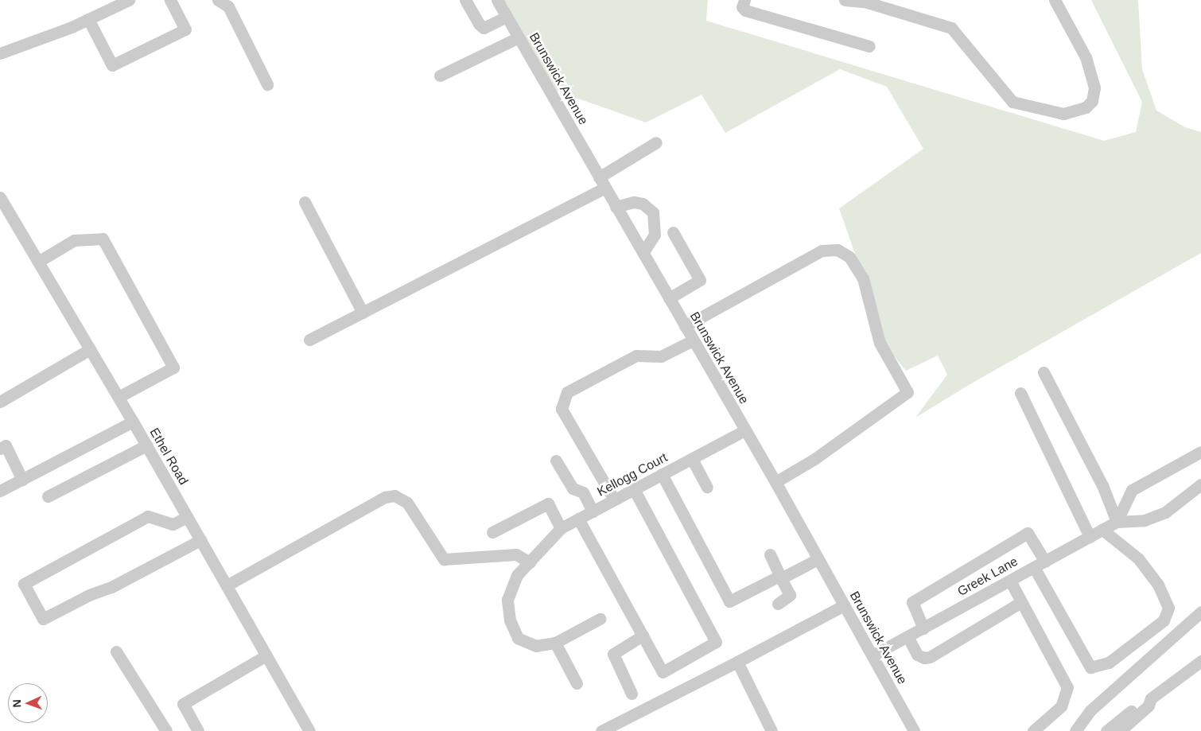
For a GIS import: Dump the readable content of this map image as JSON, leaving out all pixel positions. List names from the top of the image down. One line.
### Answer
{"streets":{"street":["Brunswick Avenue","Ethel Road","Kellogg Court","Greek Lane"]},"crossings":[["Brunswick Avenue","Kellogg Court"],["Brunswick Avenue","Greek Lane"]],"north":"left"}
